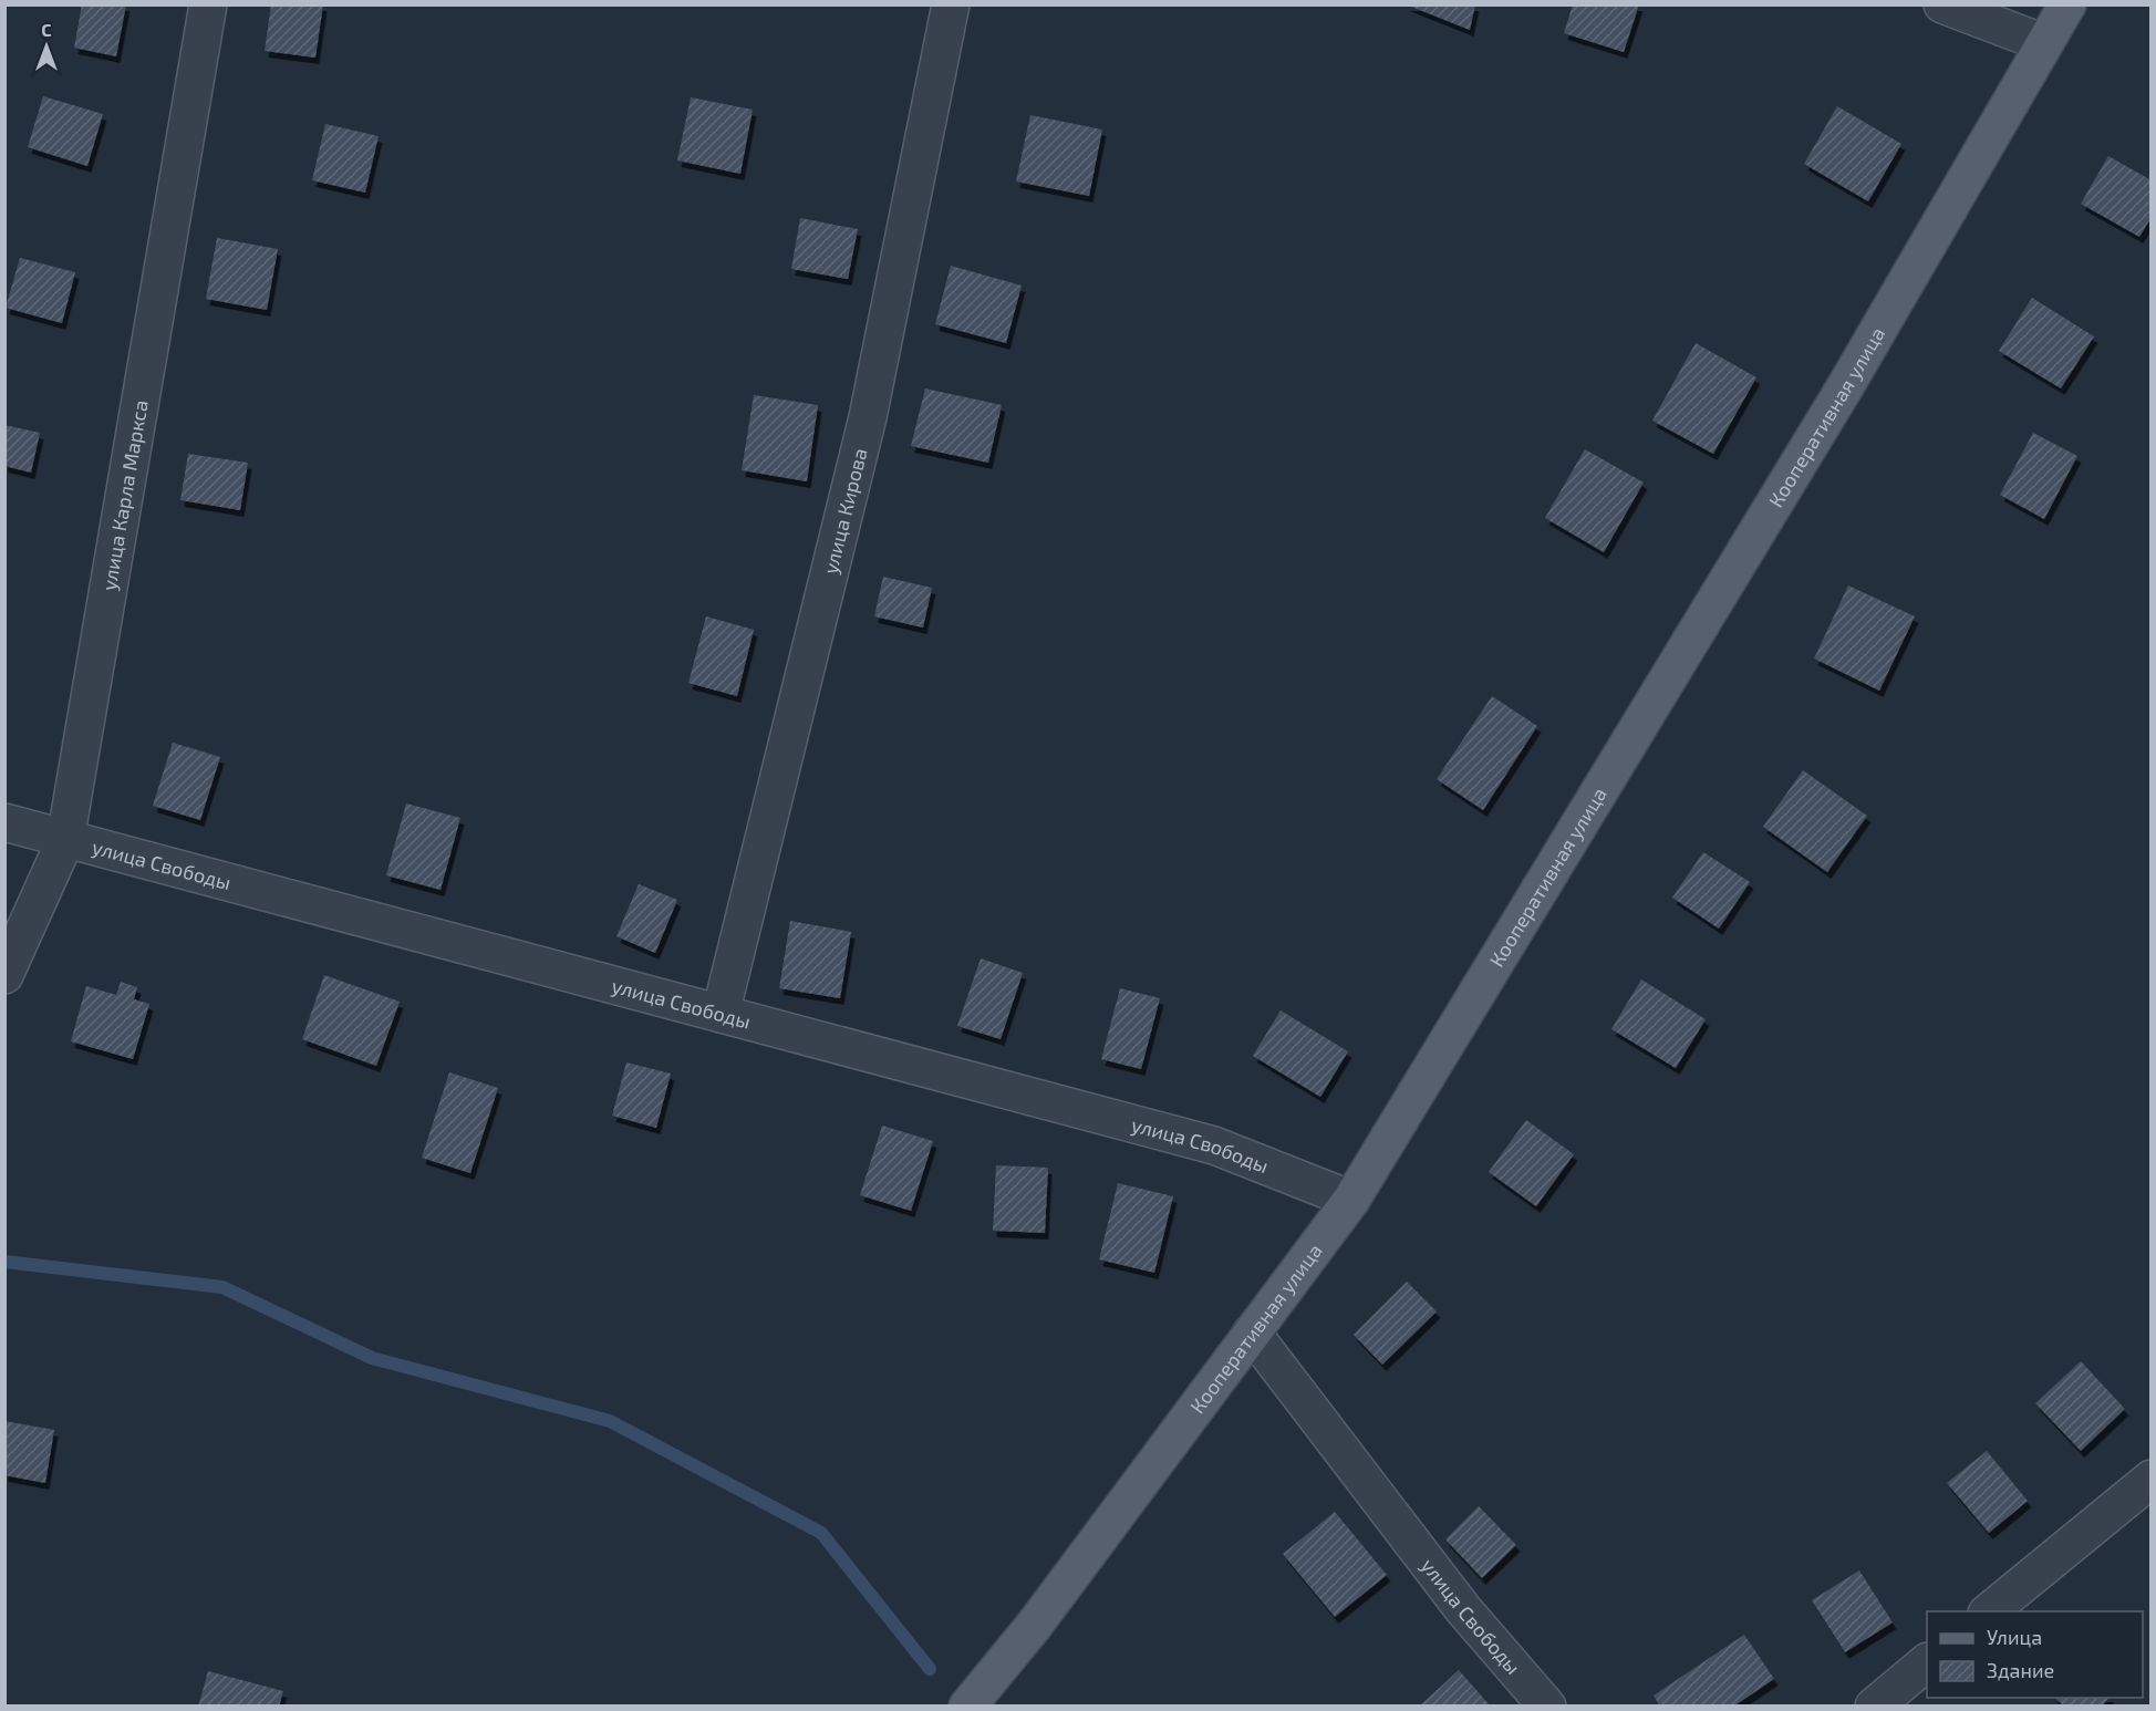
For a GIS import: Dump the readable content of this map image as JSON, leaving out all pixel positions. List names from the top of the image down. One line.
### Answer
{"streets":{"main road":["Кооперативная улица"],"street":["улица Карла Маркса","улица Кирова","улица Свободы"]},"crossings":[["Кооперативная улица","улица Свободы"],["улица Карла Маркса","улица Свободы"],["улица Кирова","улица Свободы"]],"legend":["Улица","Здание"],"north":"top"}
